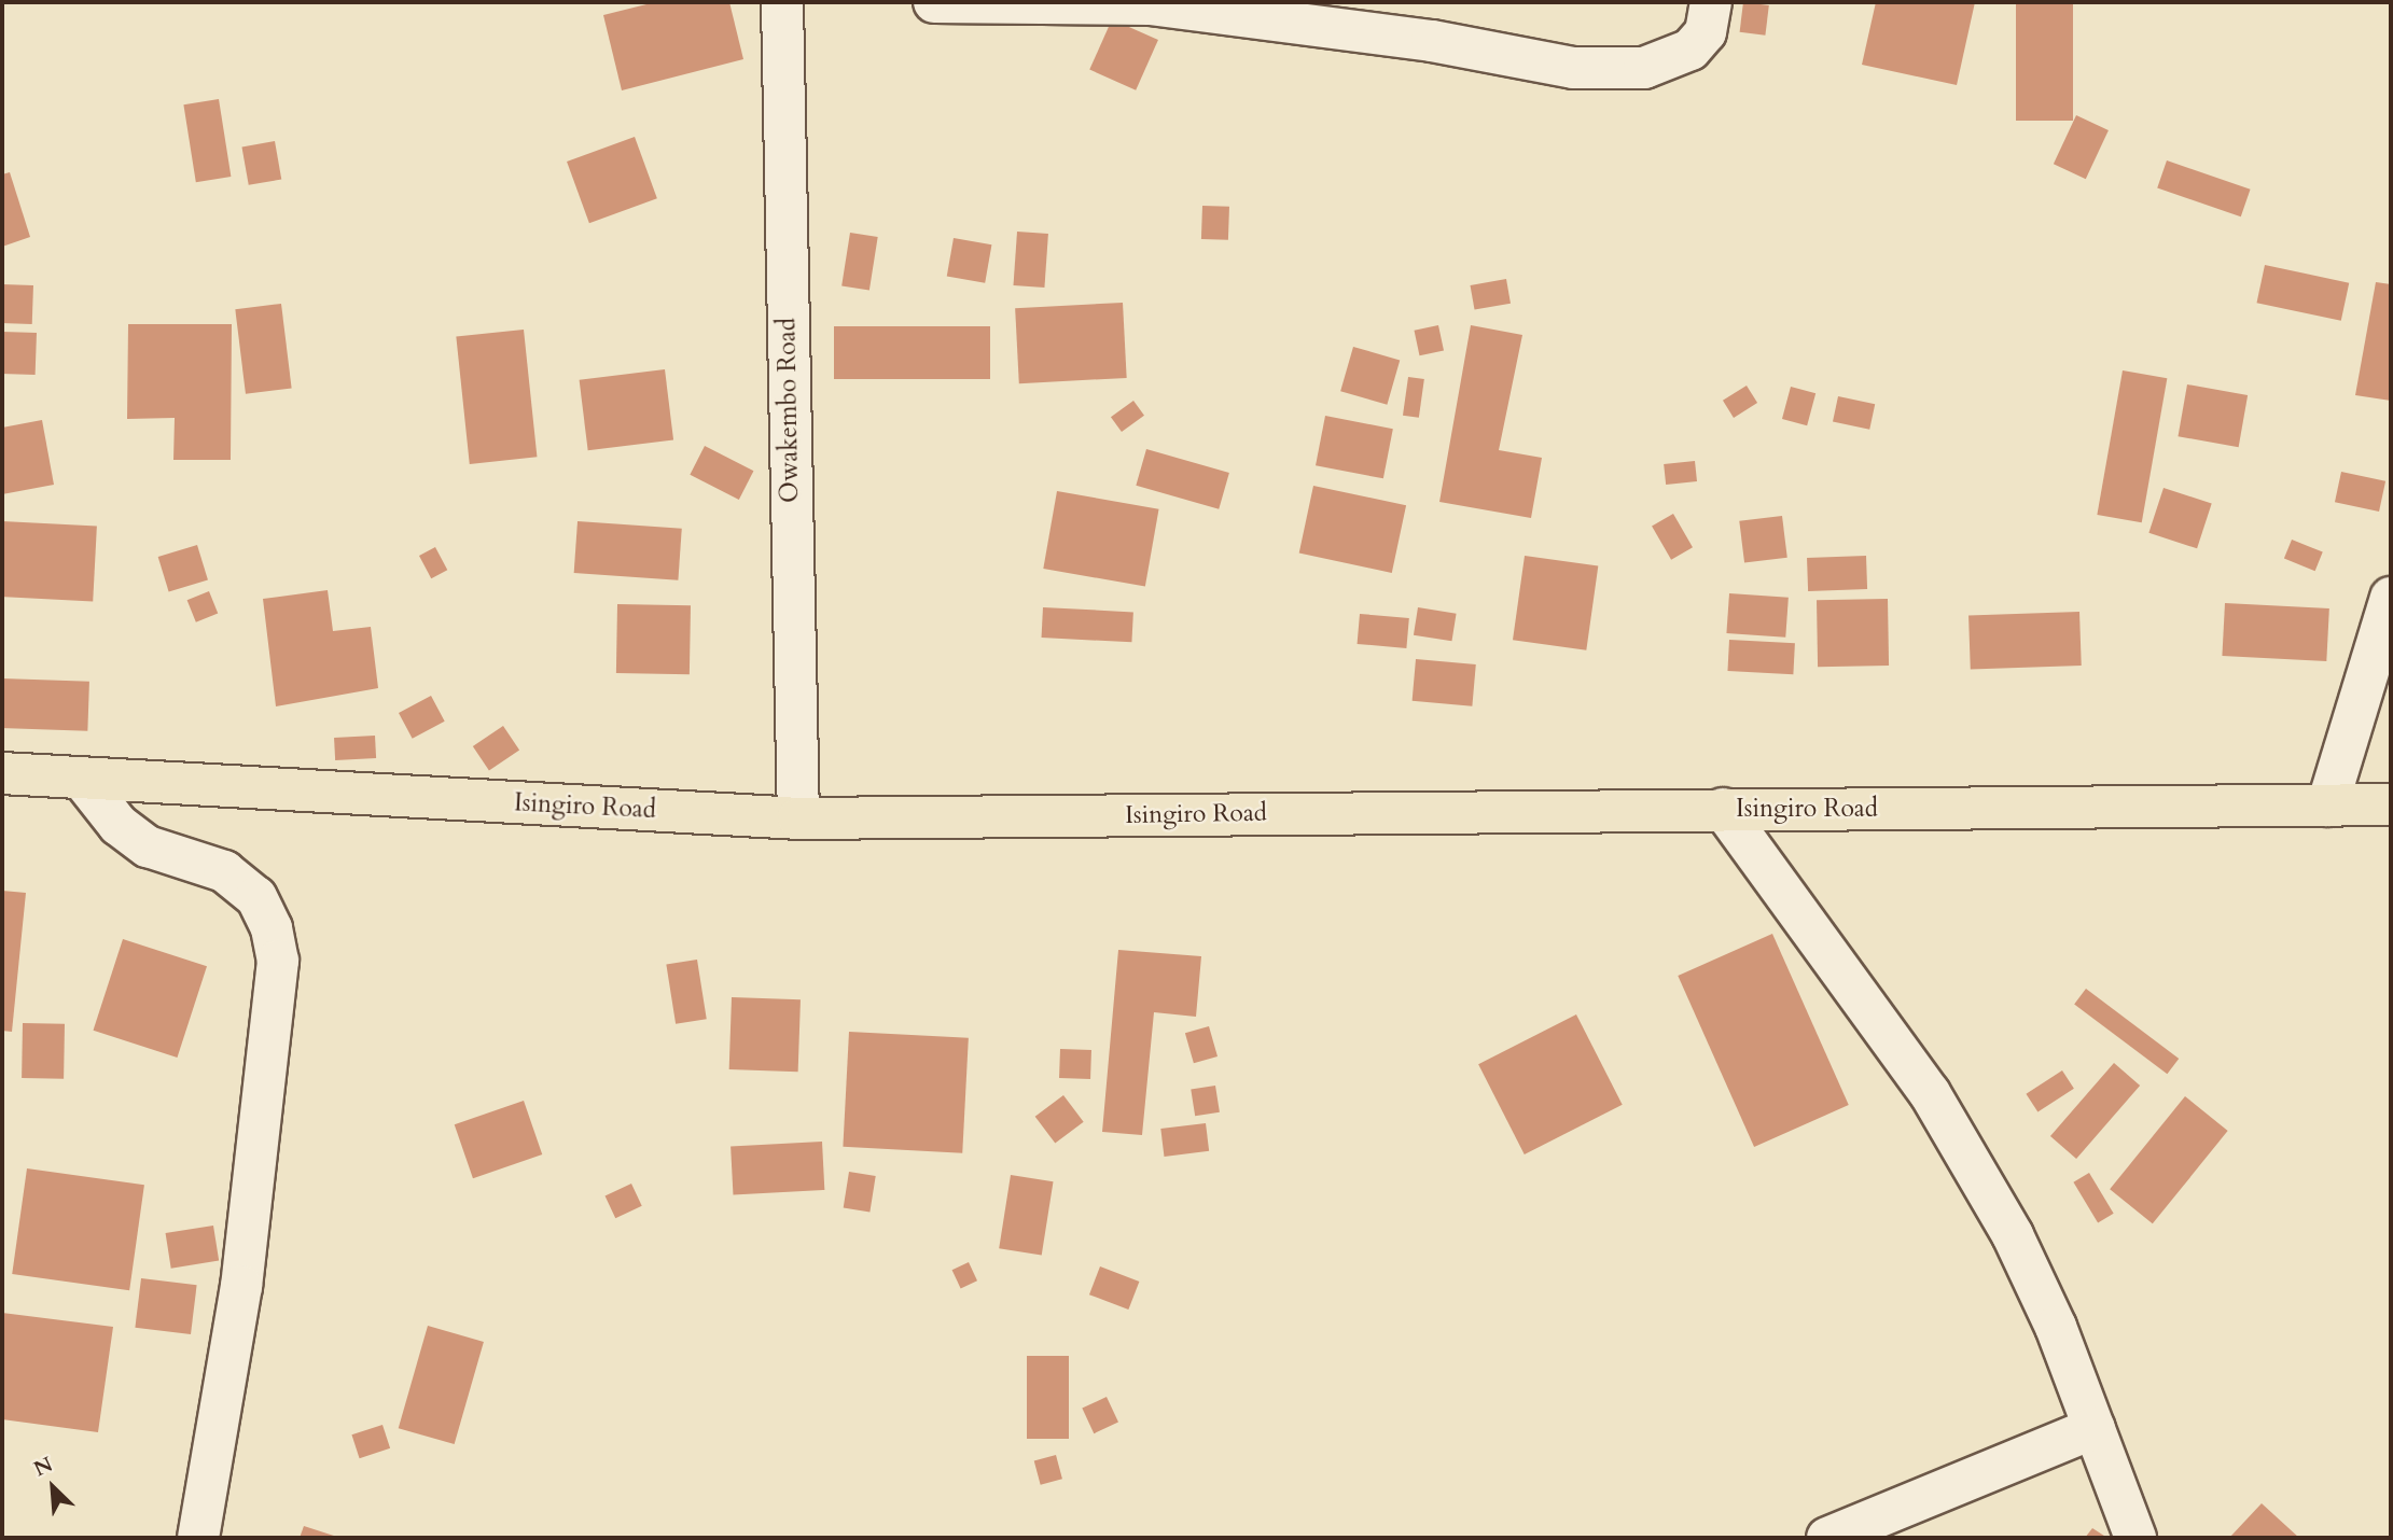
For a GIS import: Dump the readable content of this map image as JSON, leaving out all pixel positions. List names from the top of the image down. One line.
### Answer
{"streets":{"main road":["Isingiro Road"],"street":["Owakembo Road"]},"crossings":[["Owakembo Road","Isingiro Road"]],"north":"top left"}
